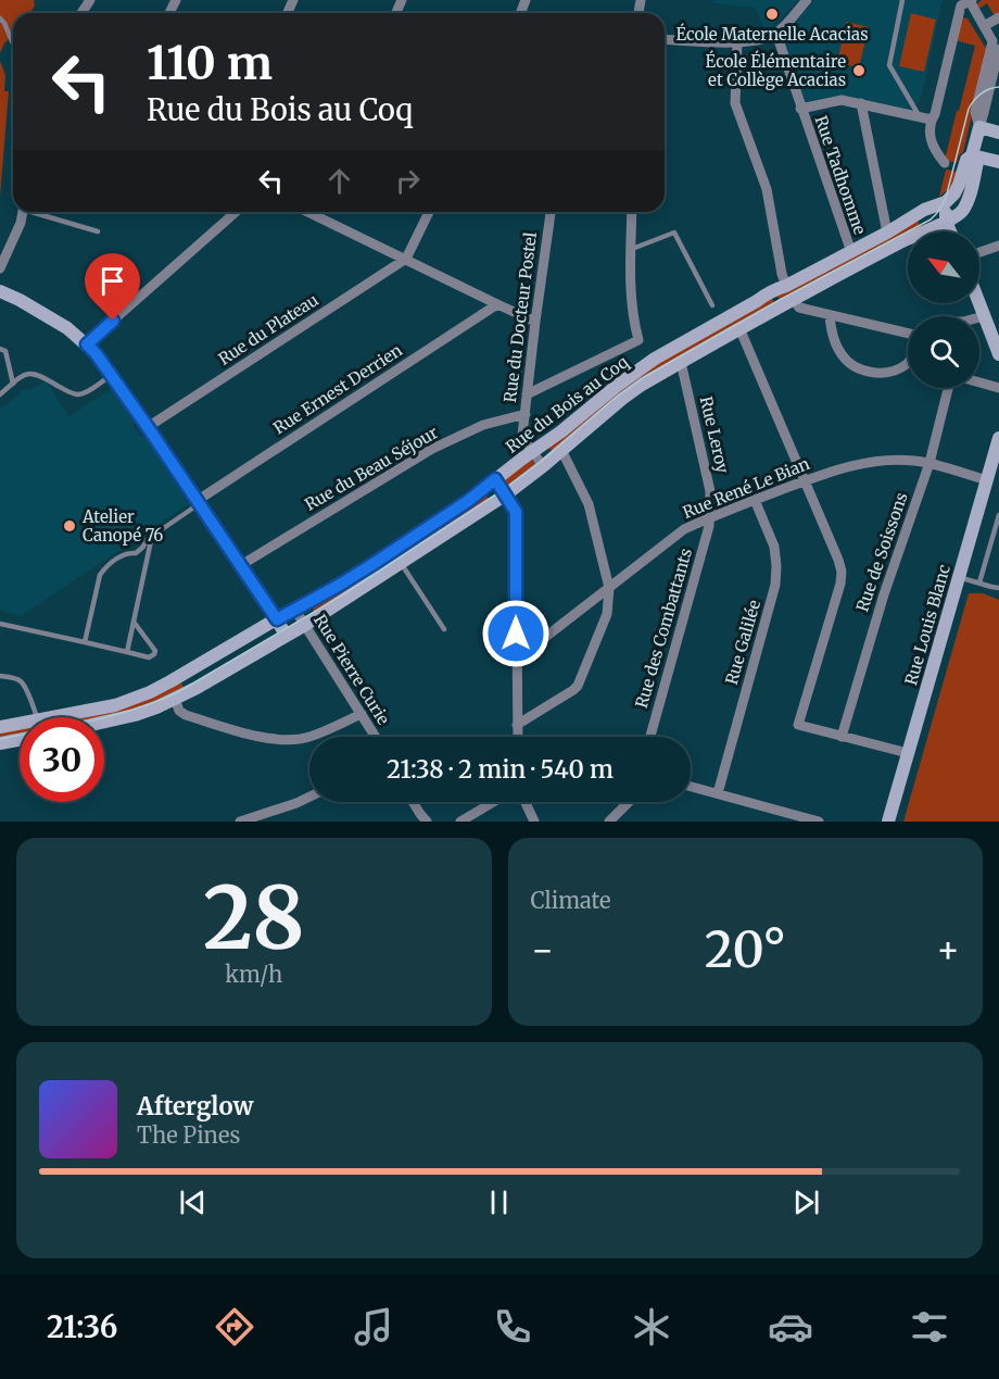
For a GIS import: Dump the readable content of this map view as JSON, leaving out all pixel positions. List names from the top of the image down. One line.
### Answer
{"streets":{"main road":["Rue du Bois au Coq","Rue Louis Blanc"],"street":["Rue Tadhomme","Rue du Docteur Postel","Rue du Plateau","Rue Ernest Derrien","Rue Leroy","Rue du Beau Séjour","Rue René Le Bian","Rue de Soissons","Rue des Combattants","Rue Galilée","Rue Pierre Curie"]},"crossings":[["Rue Tadhomme","Rue du Bois au Coq"],["Rue du Docteur Postel","Rue du Bois au Coq"],["Rue du Docteur Postel","Rue du Beau Séjour"],["Rue du Bois au Coq","Rue Leroy"],["Rue du Bois au Coq","Rue Pierre Curie"],["Rue Leroy","Rue René Le Bian"],["Rue Leroy","Rue des Combattants"],["Rue René Le Bian","Rue de Soissons"],["Rue René Le Bian","Rue Louis Blanc"],["Rue René Le Bian","Rue des Combattants"],["Rue René Le Bian","Rue Galilée"]],"places":["École Maternelle Acacias","École Élémentaire et Collège Acacias","Atelier Canopé 76"],"north":"top left","page":{"turn":["110 m","Rue du Bois au Coq"],"limit":"30","trip":"21:38 · 2 min · 540 m","tile":[["28","km/h"],"Climate"],"heat":["−","20°","+"],"song":["Afterglow","The Pines"],"tabs":"21:36"}}
